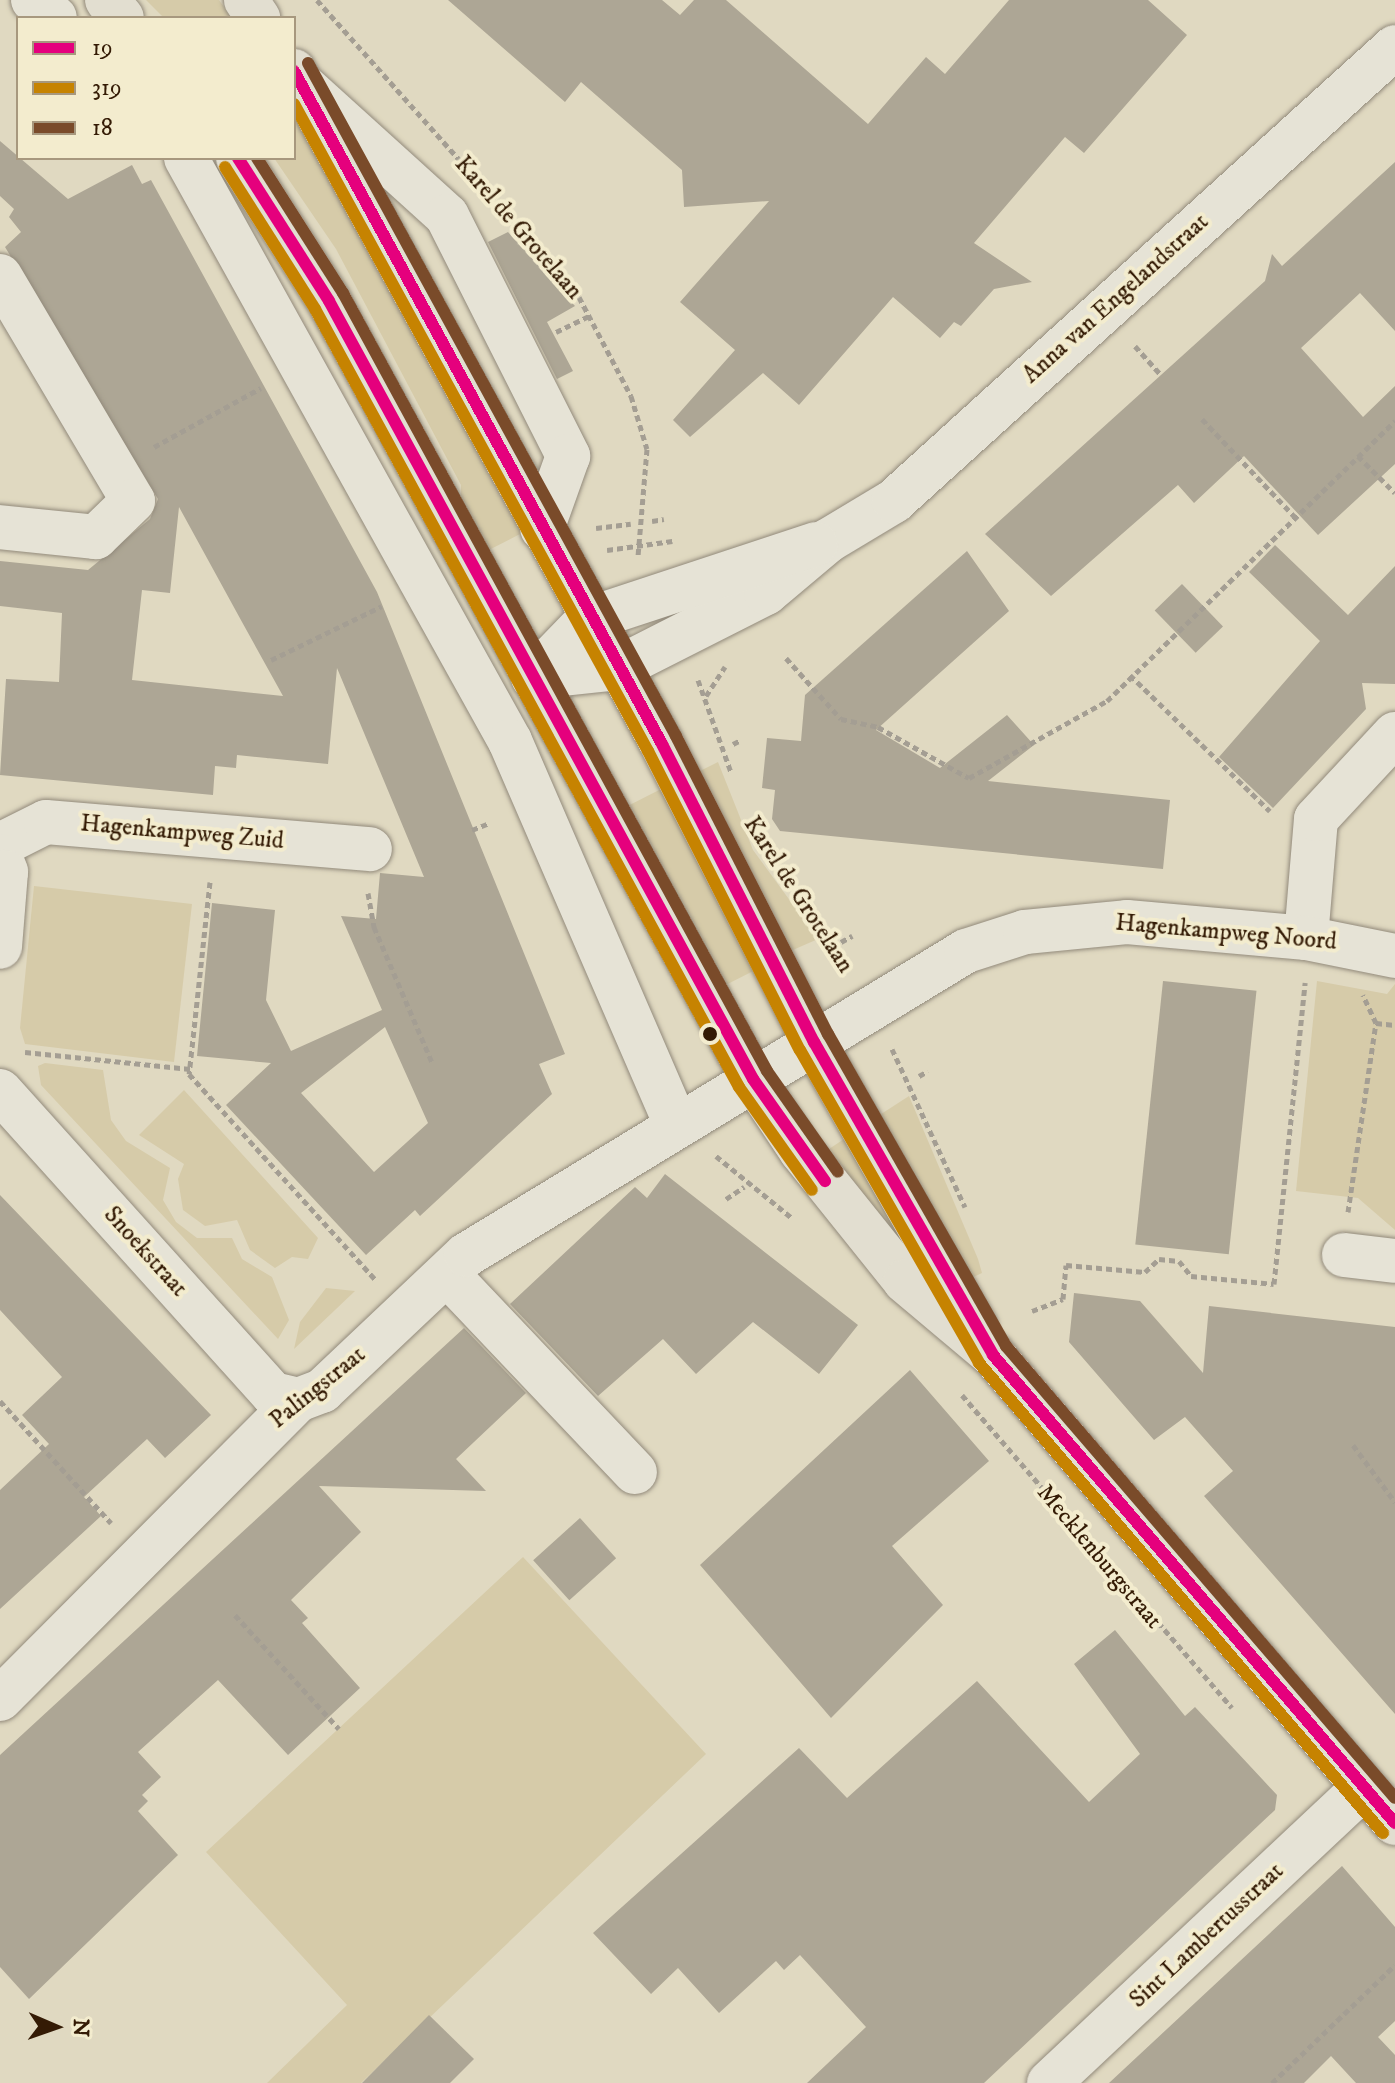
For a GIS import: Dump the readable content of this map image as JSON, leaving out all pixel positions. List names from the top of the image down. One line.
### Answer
{"streets":{"main road":["Karel de Grotelaan","Mecklenburgstraat"],"street":["Anna van Engelandstraat","Hagenkampweg Zuid","Hagenkampweg Noord","Snoekstraat","Palingstraat","Sint Lambertusstraat"]},"crossings":[["Karel de Grotelaan","Anna van Engelandstraat"],["Karel de Grotelaan","Hagenkampweg Noord"],["Karel de Grotelaan","Mecklenburgstraat"],["Hagenkampweg Noord","Palingstraat"],["Hagenkampweg Noord","Mecklenburgstraat"],["Snoekstraat","Palingstraat"],["Mecklenburgstraat","Sint Lambertusstraat"]],"lines":["transit line 18","transit line 19","transit line 319"],"legend":["19","319","18"],"north":"right"}
